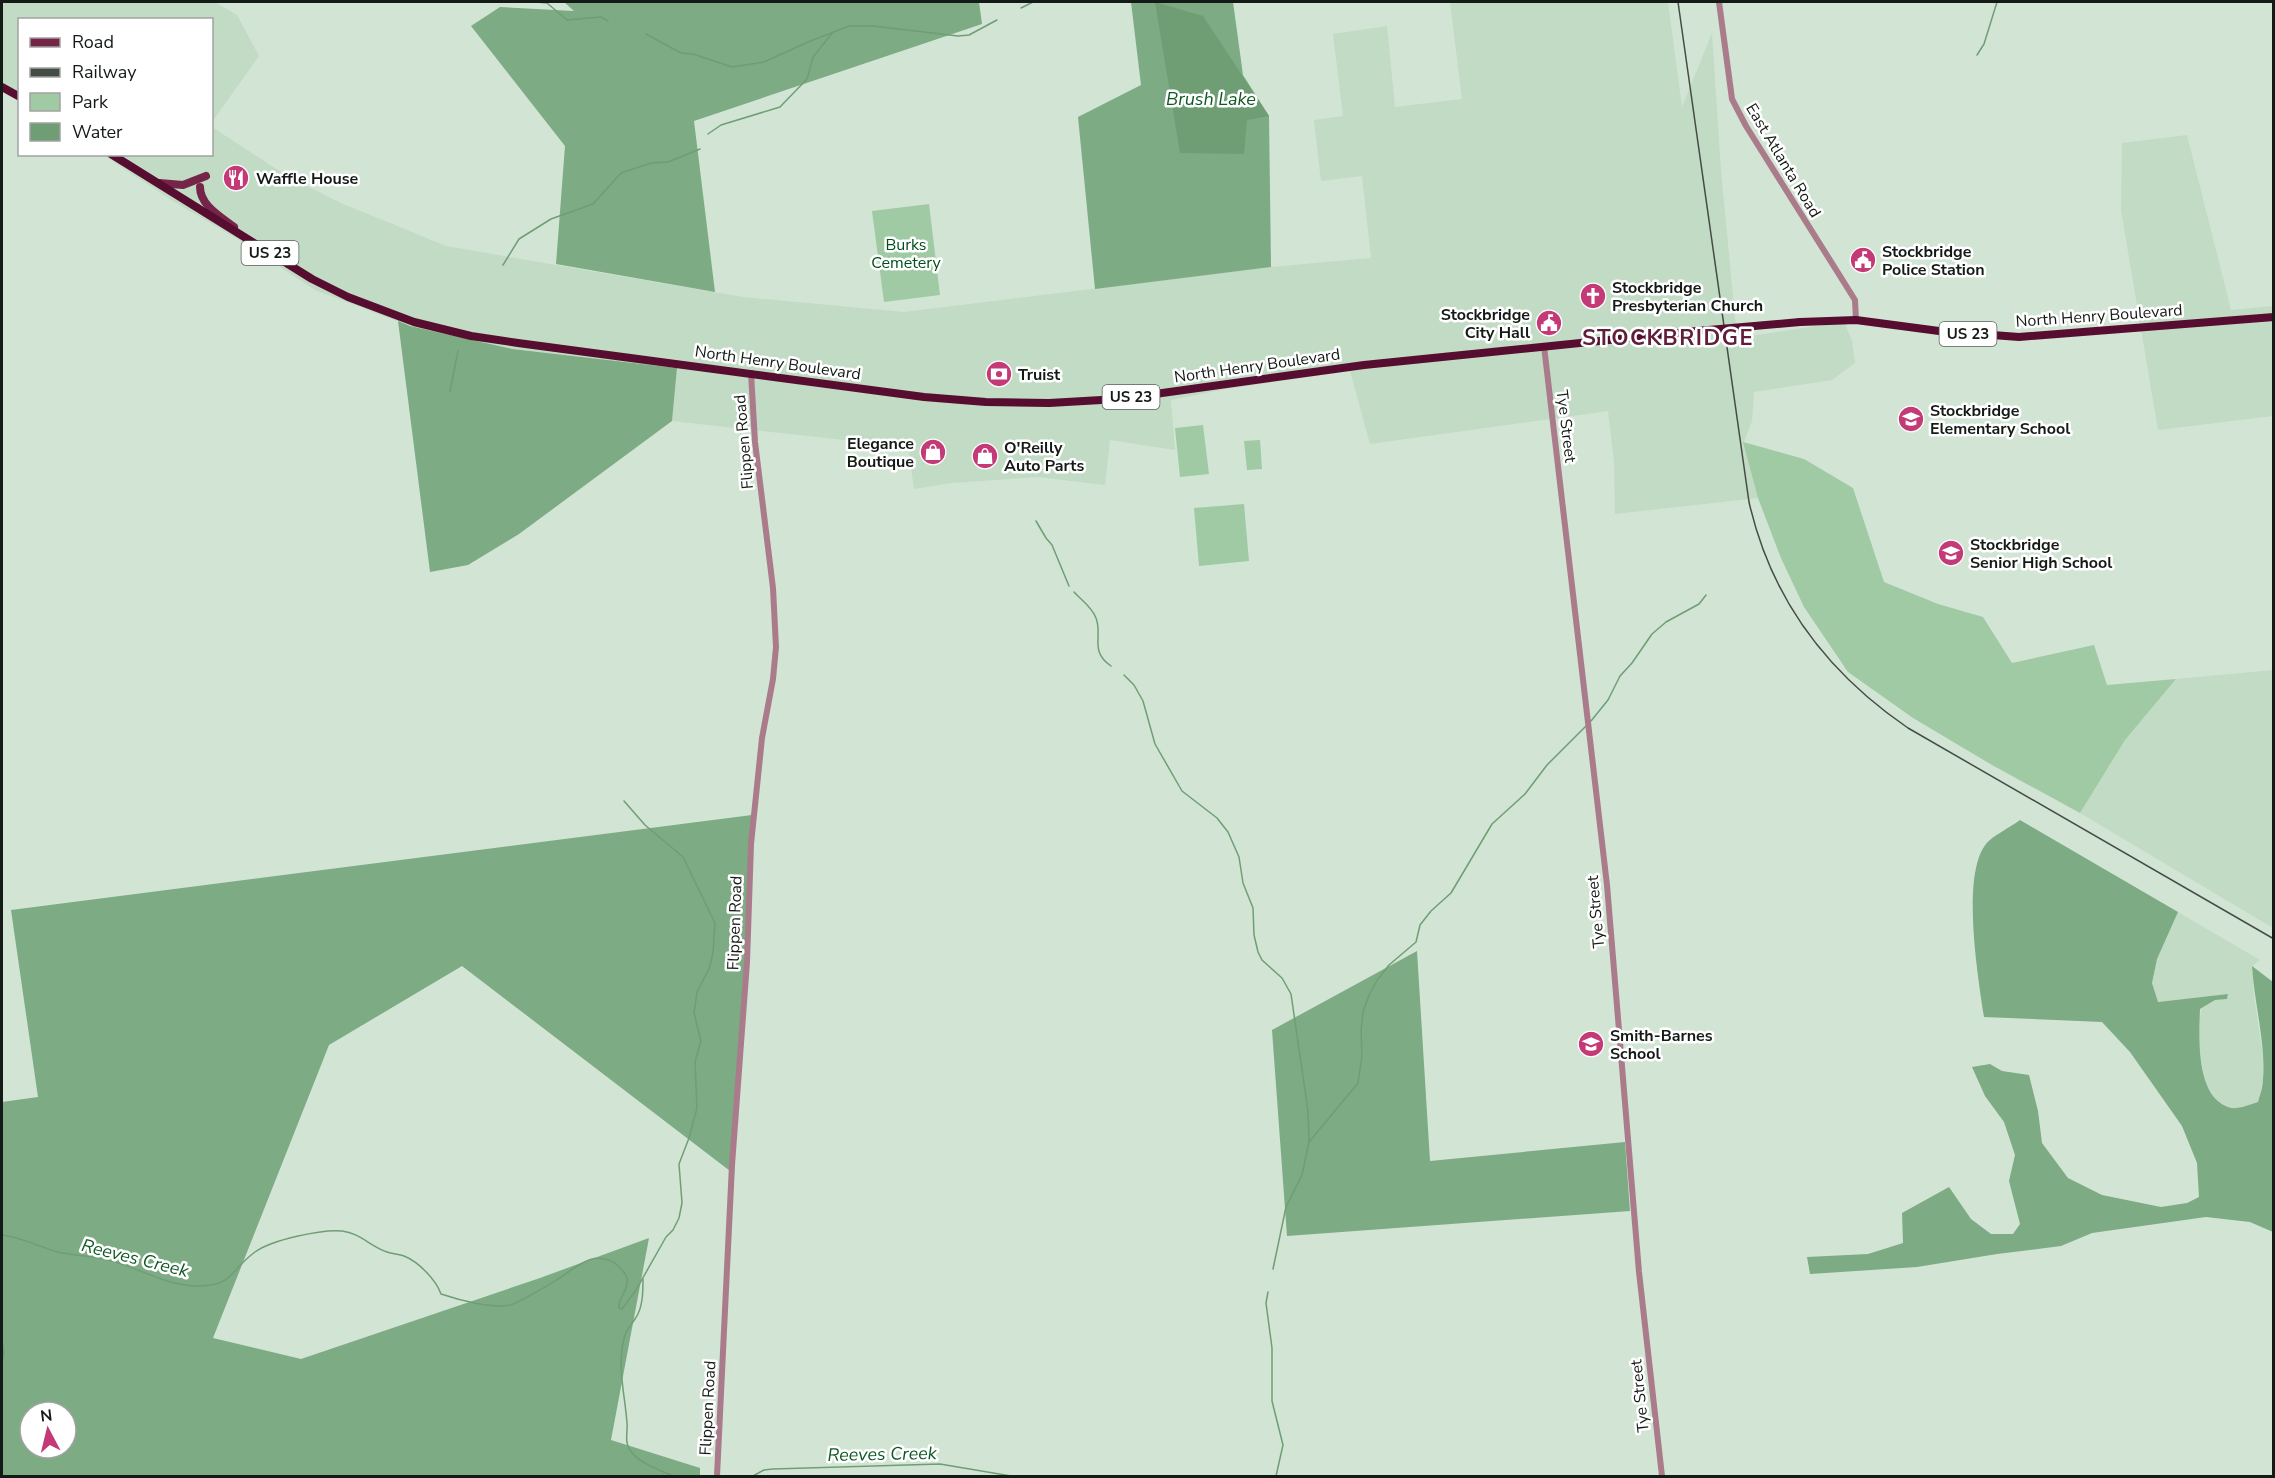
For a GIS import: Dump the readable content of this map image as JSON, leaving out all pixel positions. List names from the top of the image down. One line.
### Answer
{"streets":{"highway":["US 23","North Henry Boulevard"],"street":["East Atlanta Road","Tye Street","Flippen Road"]},"crossings":[["East Atlanta Road","North Henry Boulevard"],["North Henry Boulevard","Tye Street"],["North Henry Boulevard","Flippen Road"]],"districts":["STOCKBRIDGE"],"water":["Brush Lake","Reeves Creek"],"parks":["Burks Cemetery"],"places":{"restaurant":["Waffle House"],"public building":["Stockbridge Police Station","Stockbridge City Hall"],"church":["Stockbridge Presbyterian Church"],"bank":["Truist"],"school or university":["Stockbridge Elementary School","Stockbridge Senior High School","Smith-Barnes School"],"shop":["Elegance Boutique","O'Reilly Auto Parts"]},"legend":["Road","Railway","Park","Water"],"north":"top"}
